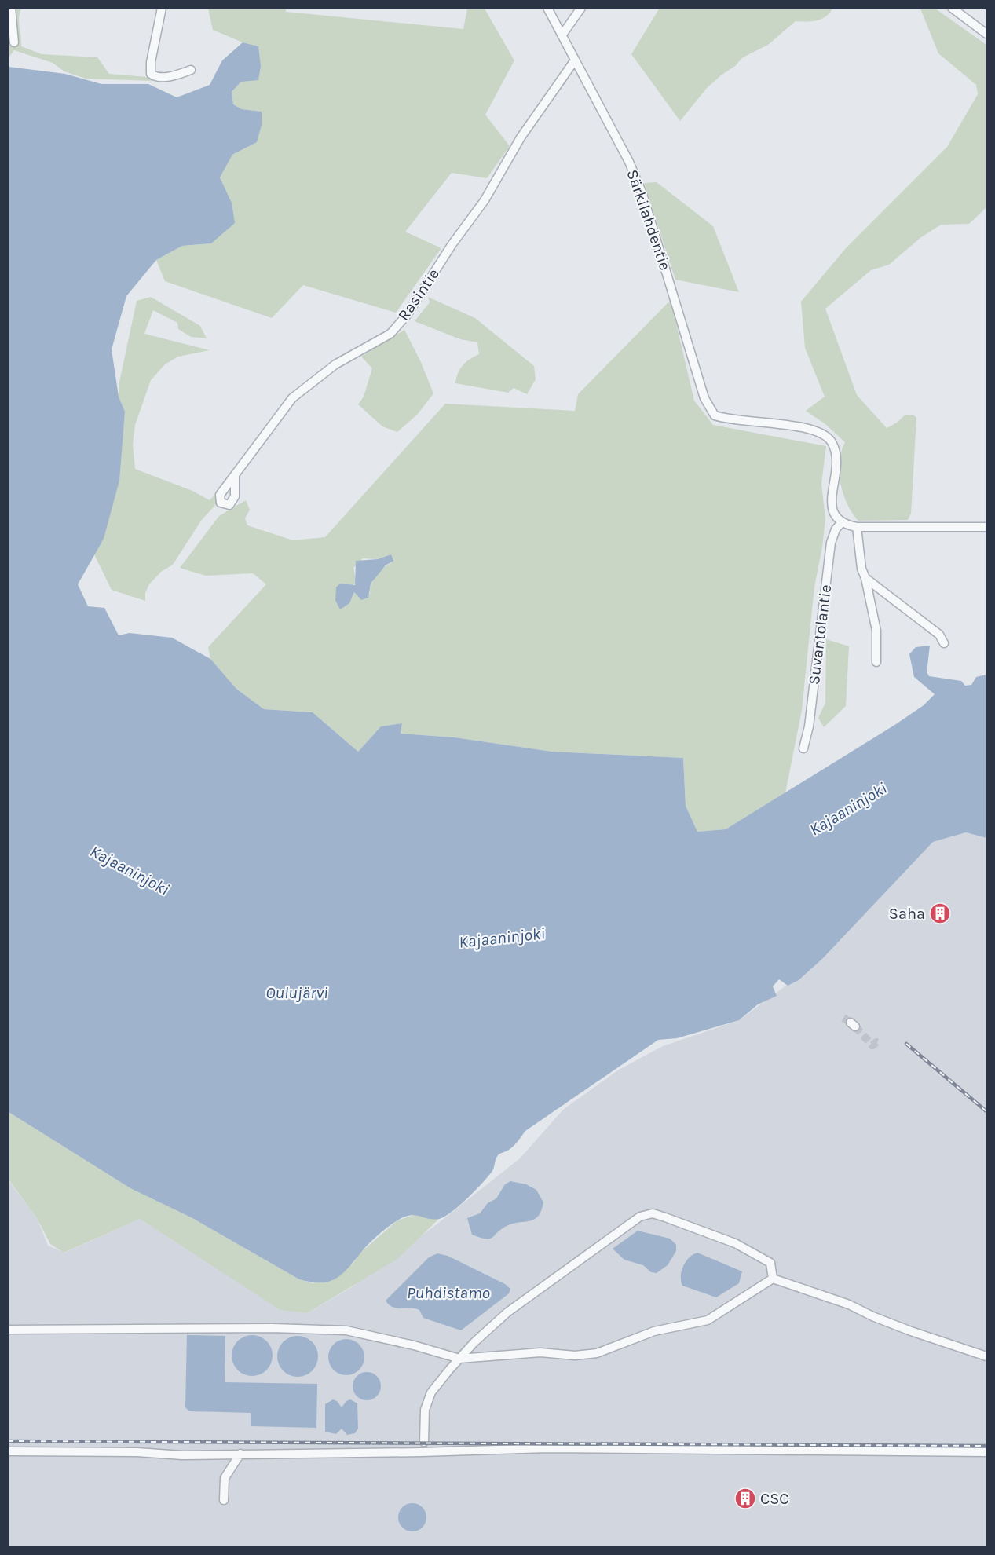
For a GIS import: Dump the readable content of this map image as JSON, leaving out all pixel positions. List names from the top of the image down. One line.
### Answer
{"streets":{"street":["Särkilahdentie","Rasintie","Suvantolantie"]},"crossings":[["Särkilahdentie","Rasintie"],["Särkilahdentie","Suvantolantie"]],"water":["Kajaaninjoki","Oulujärvi","Puhdistamo"],"places":{"building":["Saha","CSC"]}}
